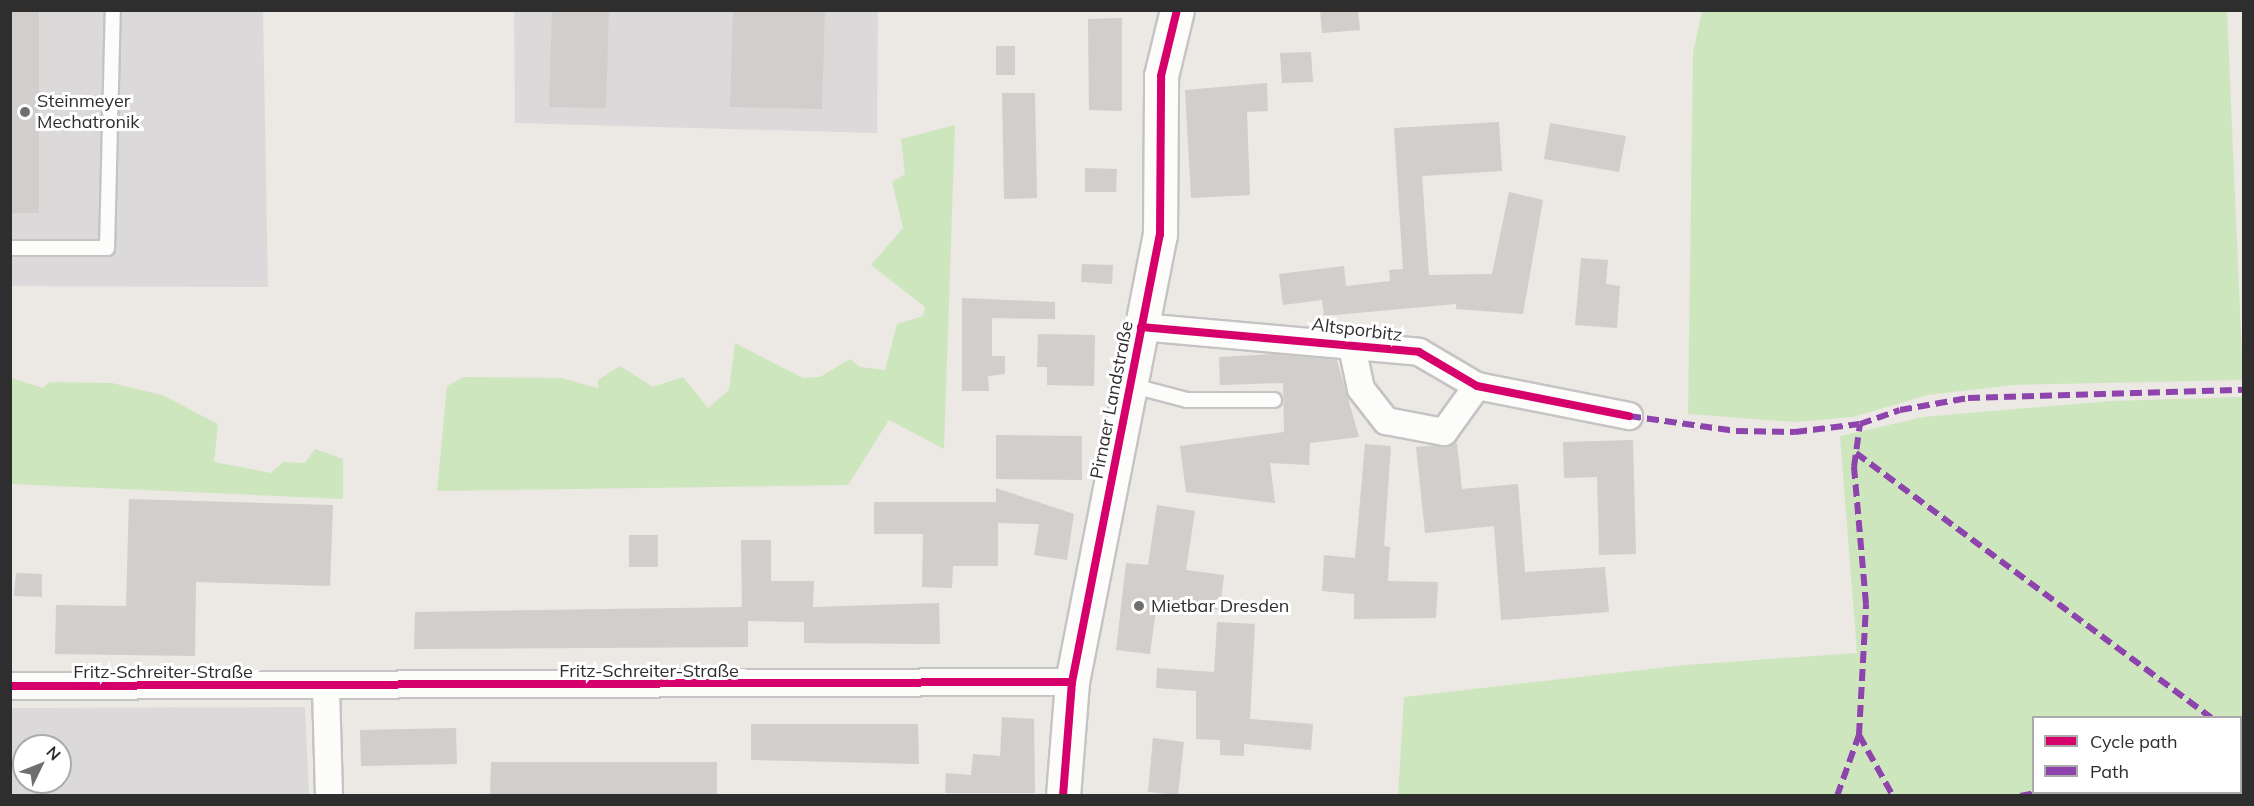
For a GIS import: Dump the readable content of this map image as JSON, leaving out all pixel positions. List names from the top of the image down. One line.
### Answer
{"streets":{"street":["Altsporbitz","Pirnaer Landstraße","Fritz-Schreiter-Straße"]},"crossings":[["Altsporbitz","Pirnaer Landstraße"],["Pirnaer Landstraße","Fritz-Schreiter-Straße"]],"places":["Steinmeyer Mechatronik","Mietbar Dresden"],"legend":["Cycle path","Path"],"north":"top right"}
